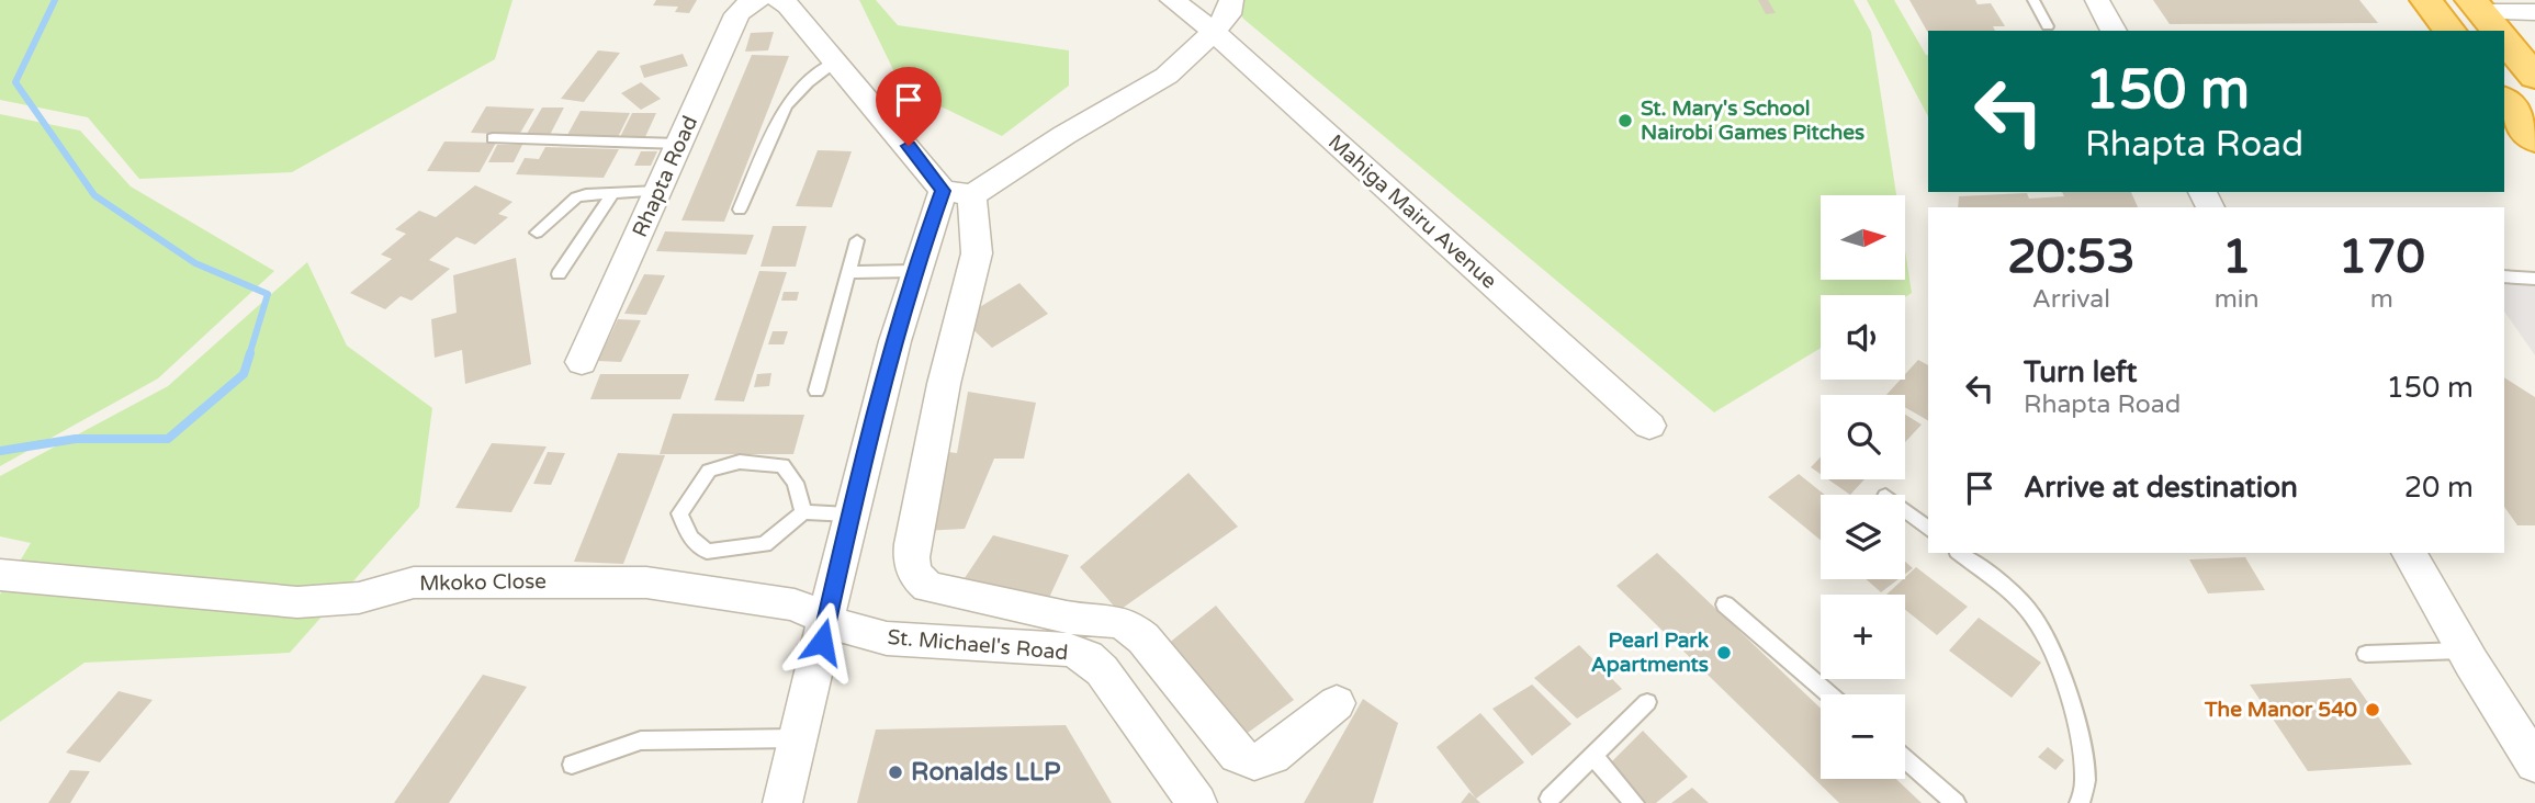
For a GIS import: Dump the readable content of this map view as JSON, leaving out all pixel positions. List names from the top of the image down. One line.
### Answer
{"streets":{"street":["Rhapta Road","Mahiga Mairu Avenue","Mkoko Close","St. Michael's Road"]},"crossings":[["Mkoko Close","St. Michael's Road"]],"places":["St. Mary's School Nairobi Games Pitches","Pearl Park Apartments","The Manor 540","Ronalds LLP"],"north":"right","page":{"turn":["150 m","Rhapta Road"],"map_buttons":["+","−"],"eta":["20:53","Arrival","1","min","170","m"],"list":[{"name":"Turn left","note":"Rhapta Road","value":"150 m"},{"name":"Arrive at destination","value":"20 m"}]}}
